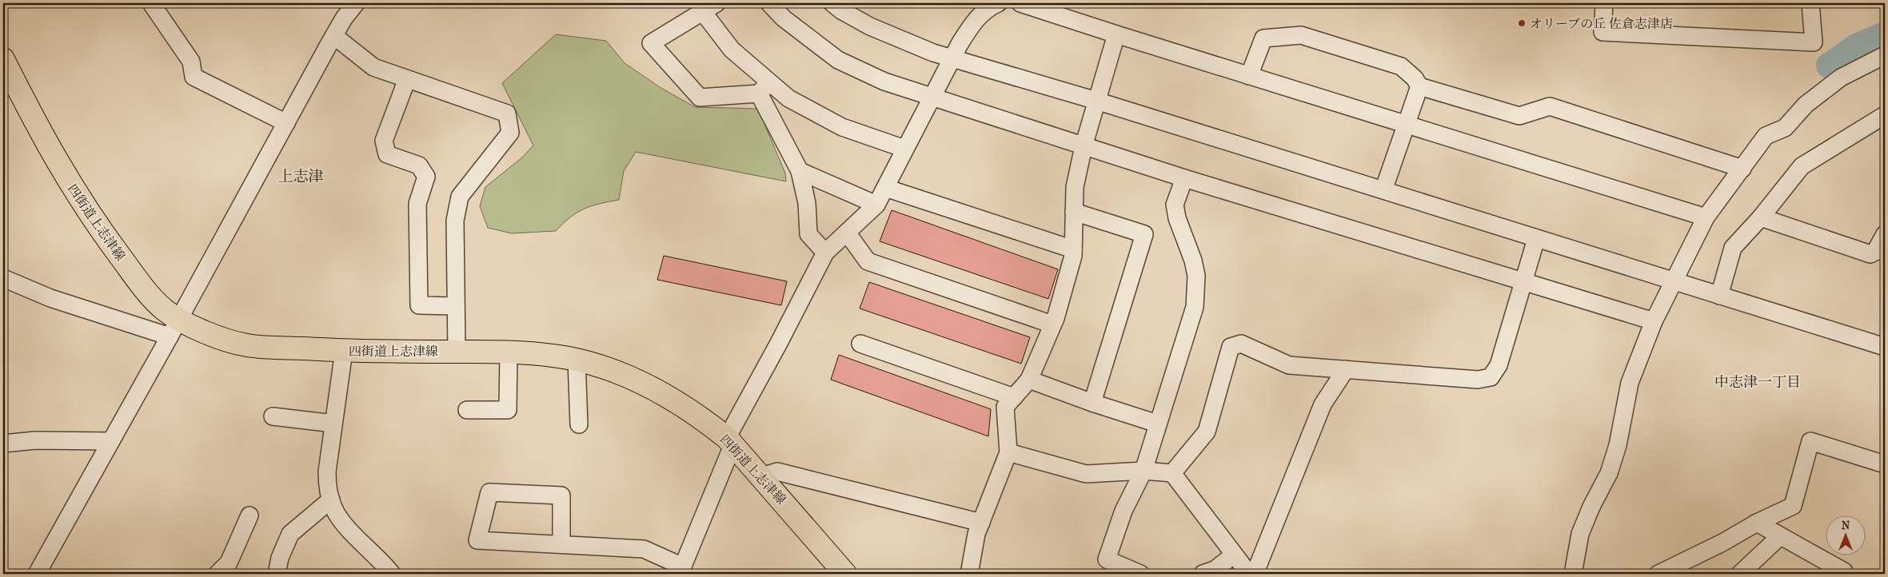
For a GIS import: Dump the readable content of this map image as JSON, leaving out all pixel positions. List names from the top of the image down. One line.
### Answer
{"streets":{"main road":["四街道上志津線"]},"districts":["上志津","中志津一丁目"],"places":["オリーブの丘 佐倉志津店"],"north":"top"}
